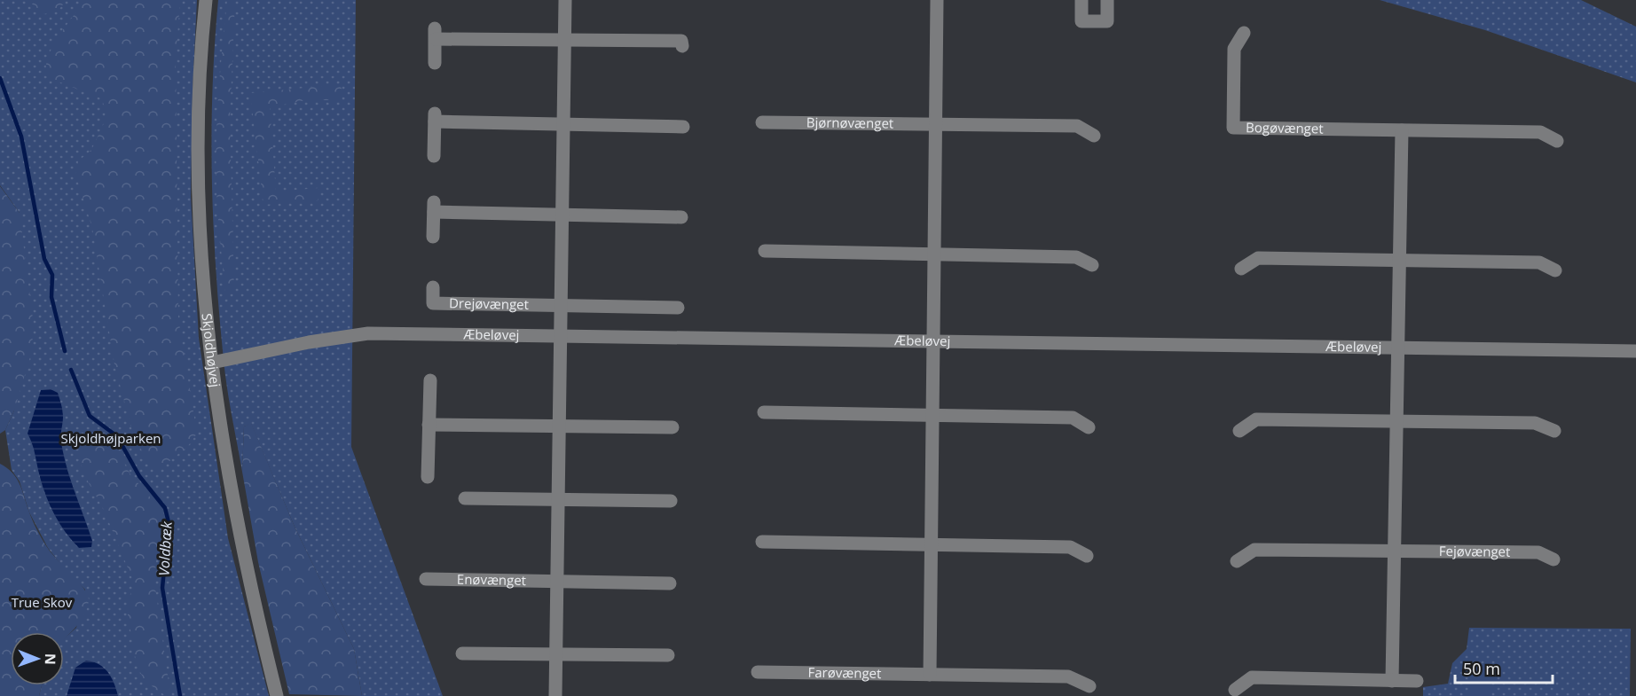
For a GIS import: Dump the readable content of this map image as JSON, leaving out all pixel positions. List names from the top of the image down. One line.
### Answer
{"streets":{"street":["Bjørnøvænget","Bogøvænget","Drejøvænget","Æbeløvej","Skjoldhøjvej","Fejøvænget","Enøvænget","Farøvænget"]},"crossings":[["Æbeløvej","Skjoldhøjvej"]],"water":["Voldbæk"],"parks":["Skjoldhøjparken","True Skov"],"scale_bar":"50 m","north":"right"}
